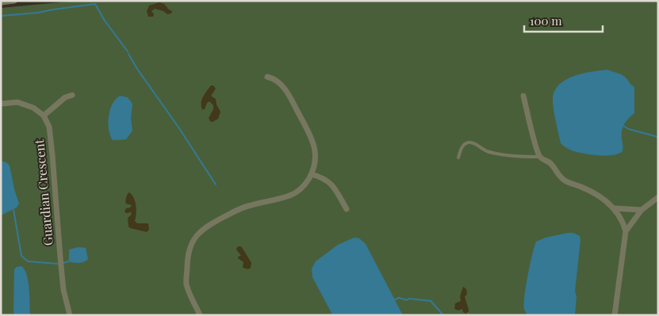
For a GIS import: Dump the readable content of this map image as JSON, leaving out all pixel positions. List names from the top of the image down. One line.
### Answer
{"streets":{"street":["Guardian Crescent"]},"scale_bar":"100 m"}
